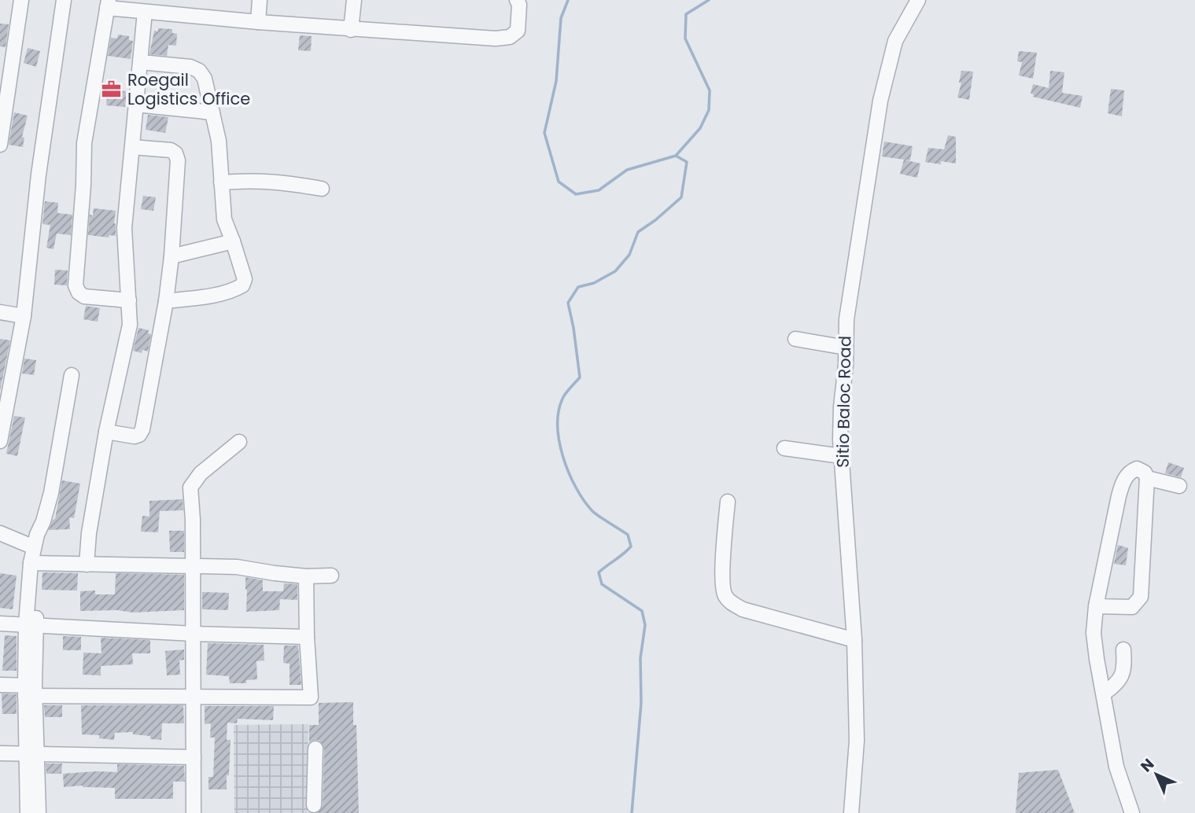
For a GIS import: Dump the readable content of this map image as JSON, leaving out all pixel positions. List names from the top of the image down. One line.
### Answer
{"streets":{"street":["Sitio Baloc Road"]},"places":{"office":["Roegail Logistics Office"]},"north":"top left"}
